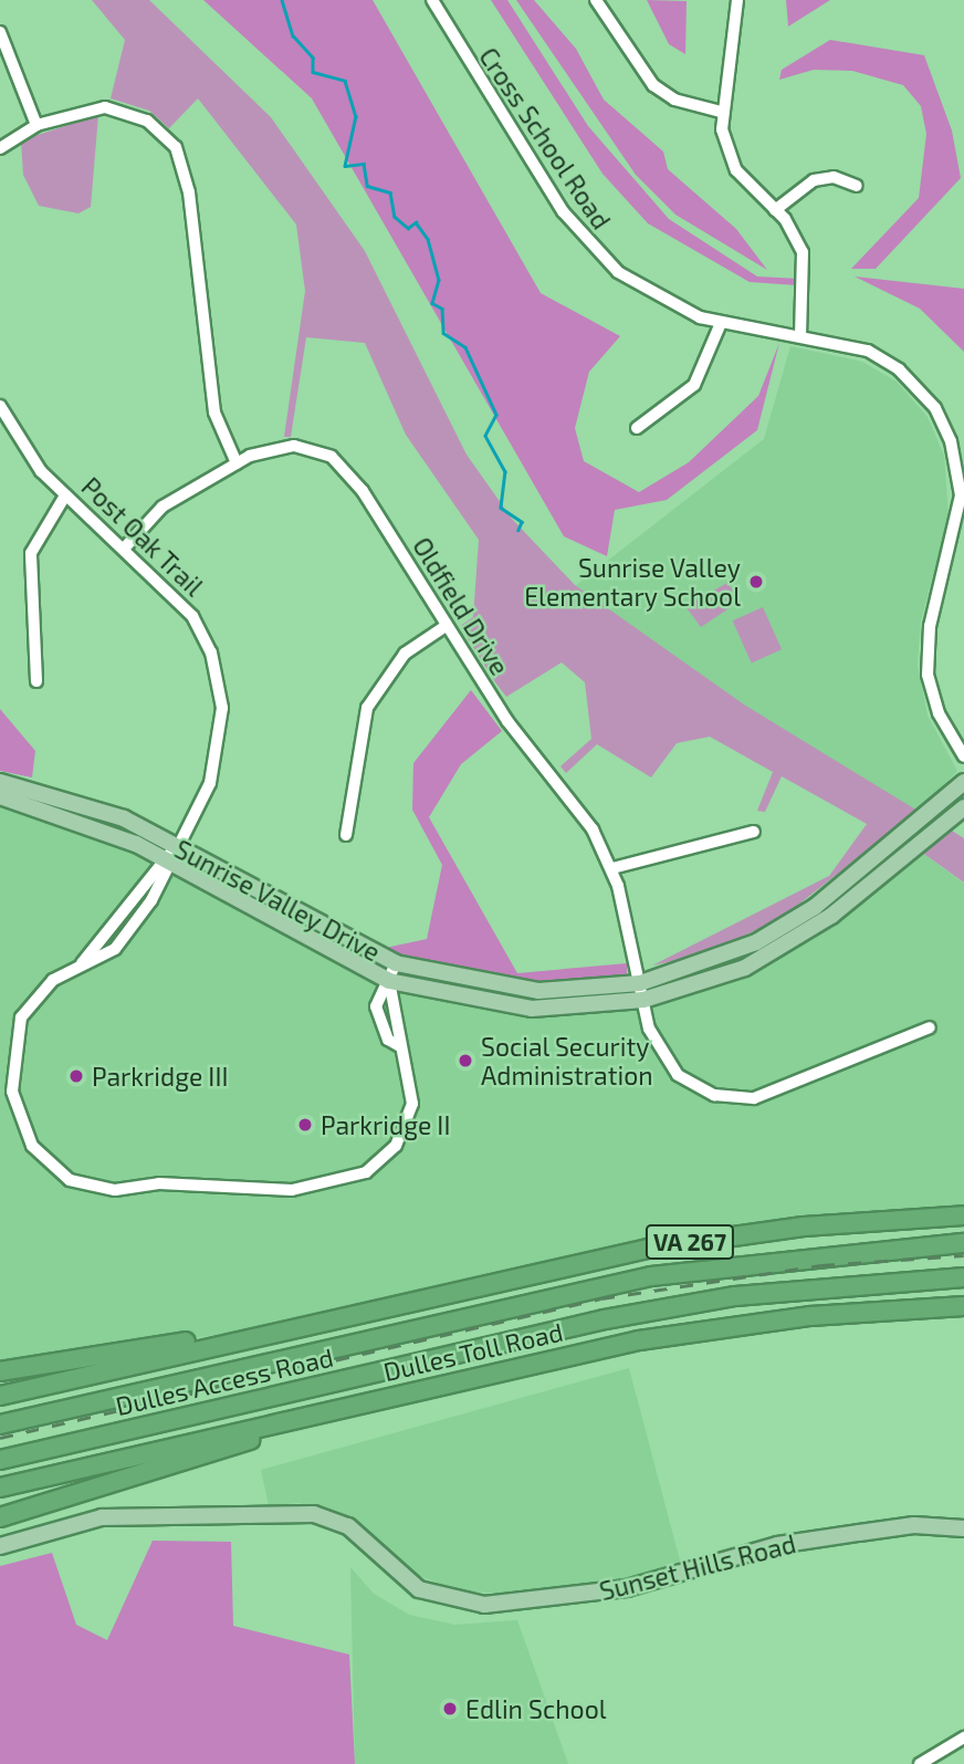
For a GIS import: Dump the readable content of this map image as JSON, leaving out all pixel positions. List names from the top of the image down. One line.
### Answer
{"streets":{"highway":["VA 267","Dulles Toll Road","Dulles Access Road"],"main road":["Sunrise Valley Drive","Sunset Hills Road"],"street":["Cross School Road","Post Oak Trail","Oldfield Drive"]},"crossings":[["Post Oak Trail","Oldfield Drive"],["Post Oak Trail","Sunrise Valley Drive"],["Oldfield Drive","Sunrise Valley Drive"]],"places":["Sunrise Valley Elementary School","Social Security Administration","Parkridge III","Parkridge II","Edlin School"]}
